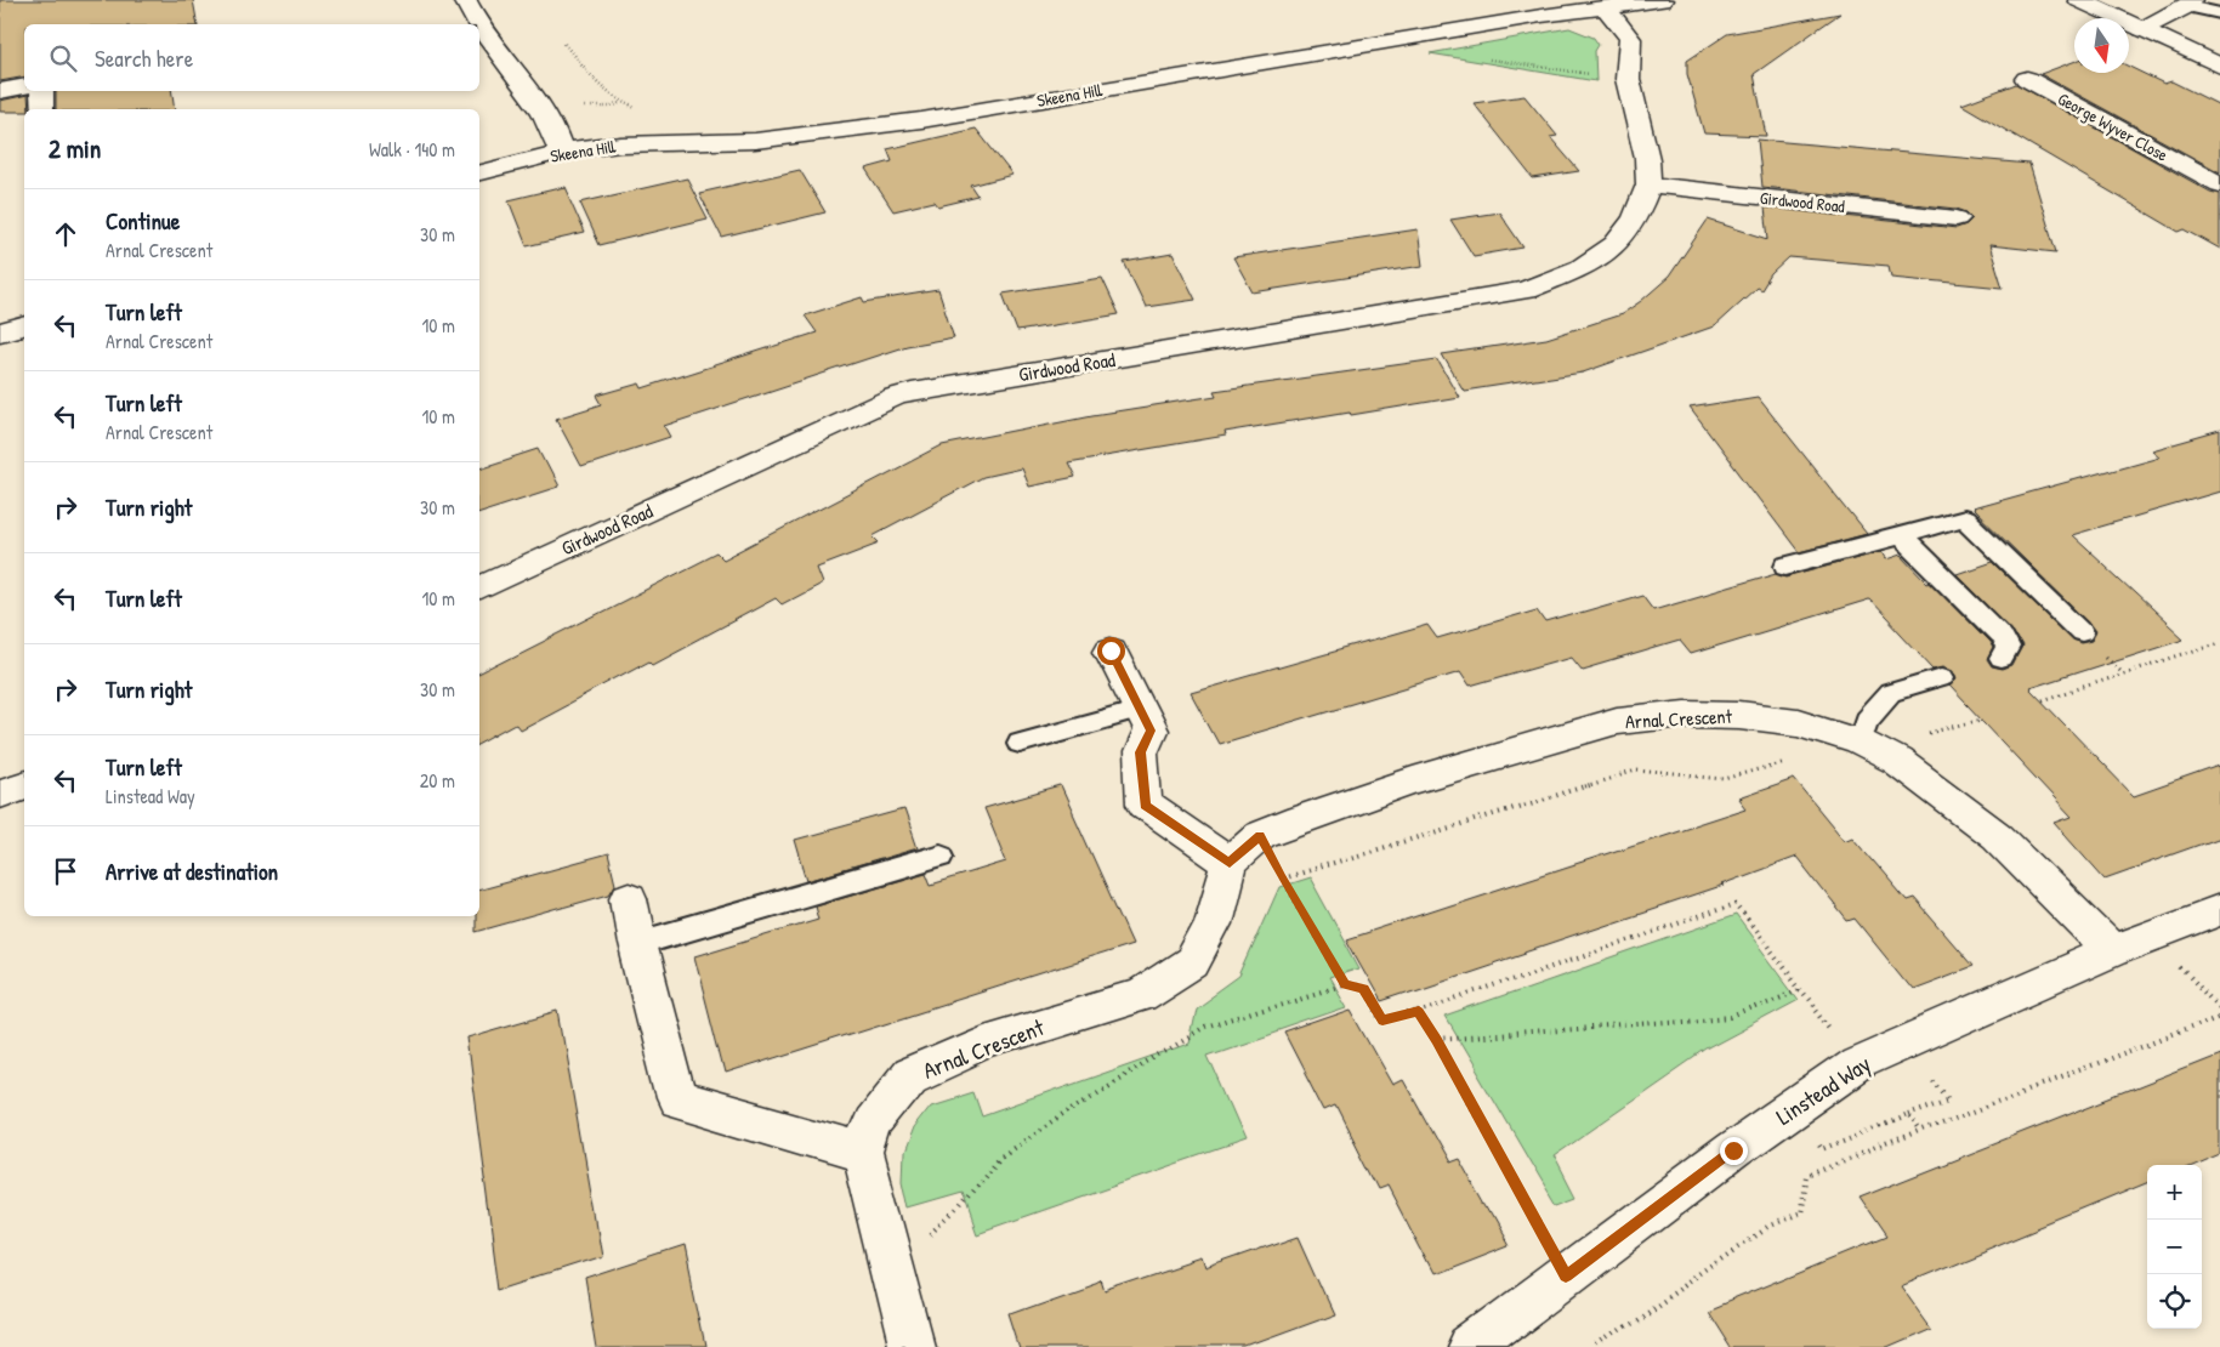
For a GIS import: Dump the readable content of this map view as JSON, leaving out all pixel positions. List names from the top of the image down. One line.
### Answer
{"streets":{"street":["Skeena Hill","George Wyver Close","Girdwood Road","Arnal Crescent","Linstead Way"]},"crossings":[["Skeena Hill","Girdwood Road"],["Arnal Crescent","Linstead Way"]],"north":"bottom","page":{"search":"Search here","heading":["2 min","Walk · 140 m"],"list":[["Continue","Arnal Crescent","30 m"],["Turn left","Arnal Crescent","10 m"],["Turn left","Arnal Crescent","10 m"],["Turn right","30 m"],["Turn left","10 m"],["Turn right","30 m"],["Turn left","Linstead Way","20 m"],"Arrive at destination"],"map_buttons":["+","−"]}}
